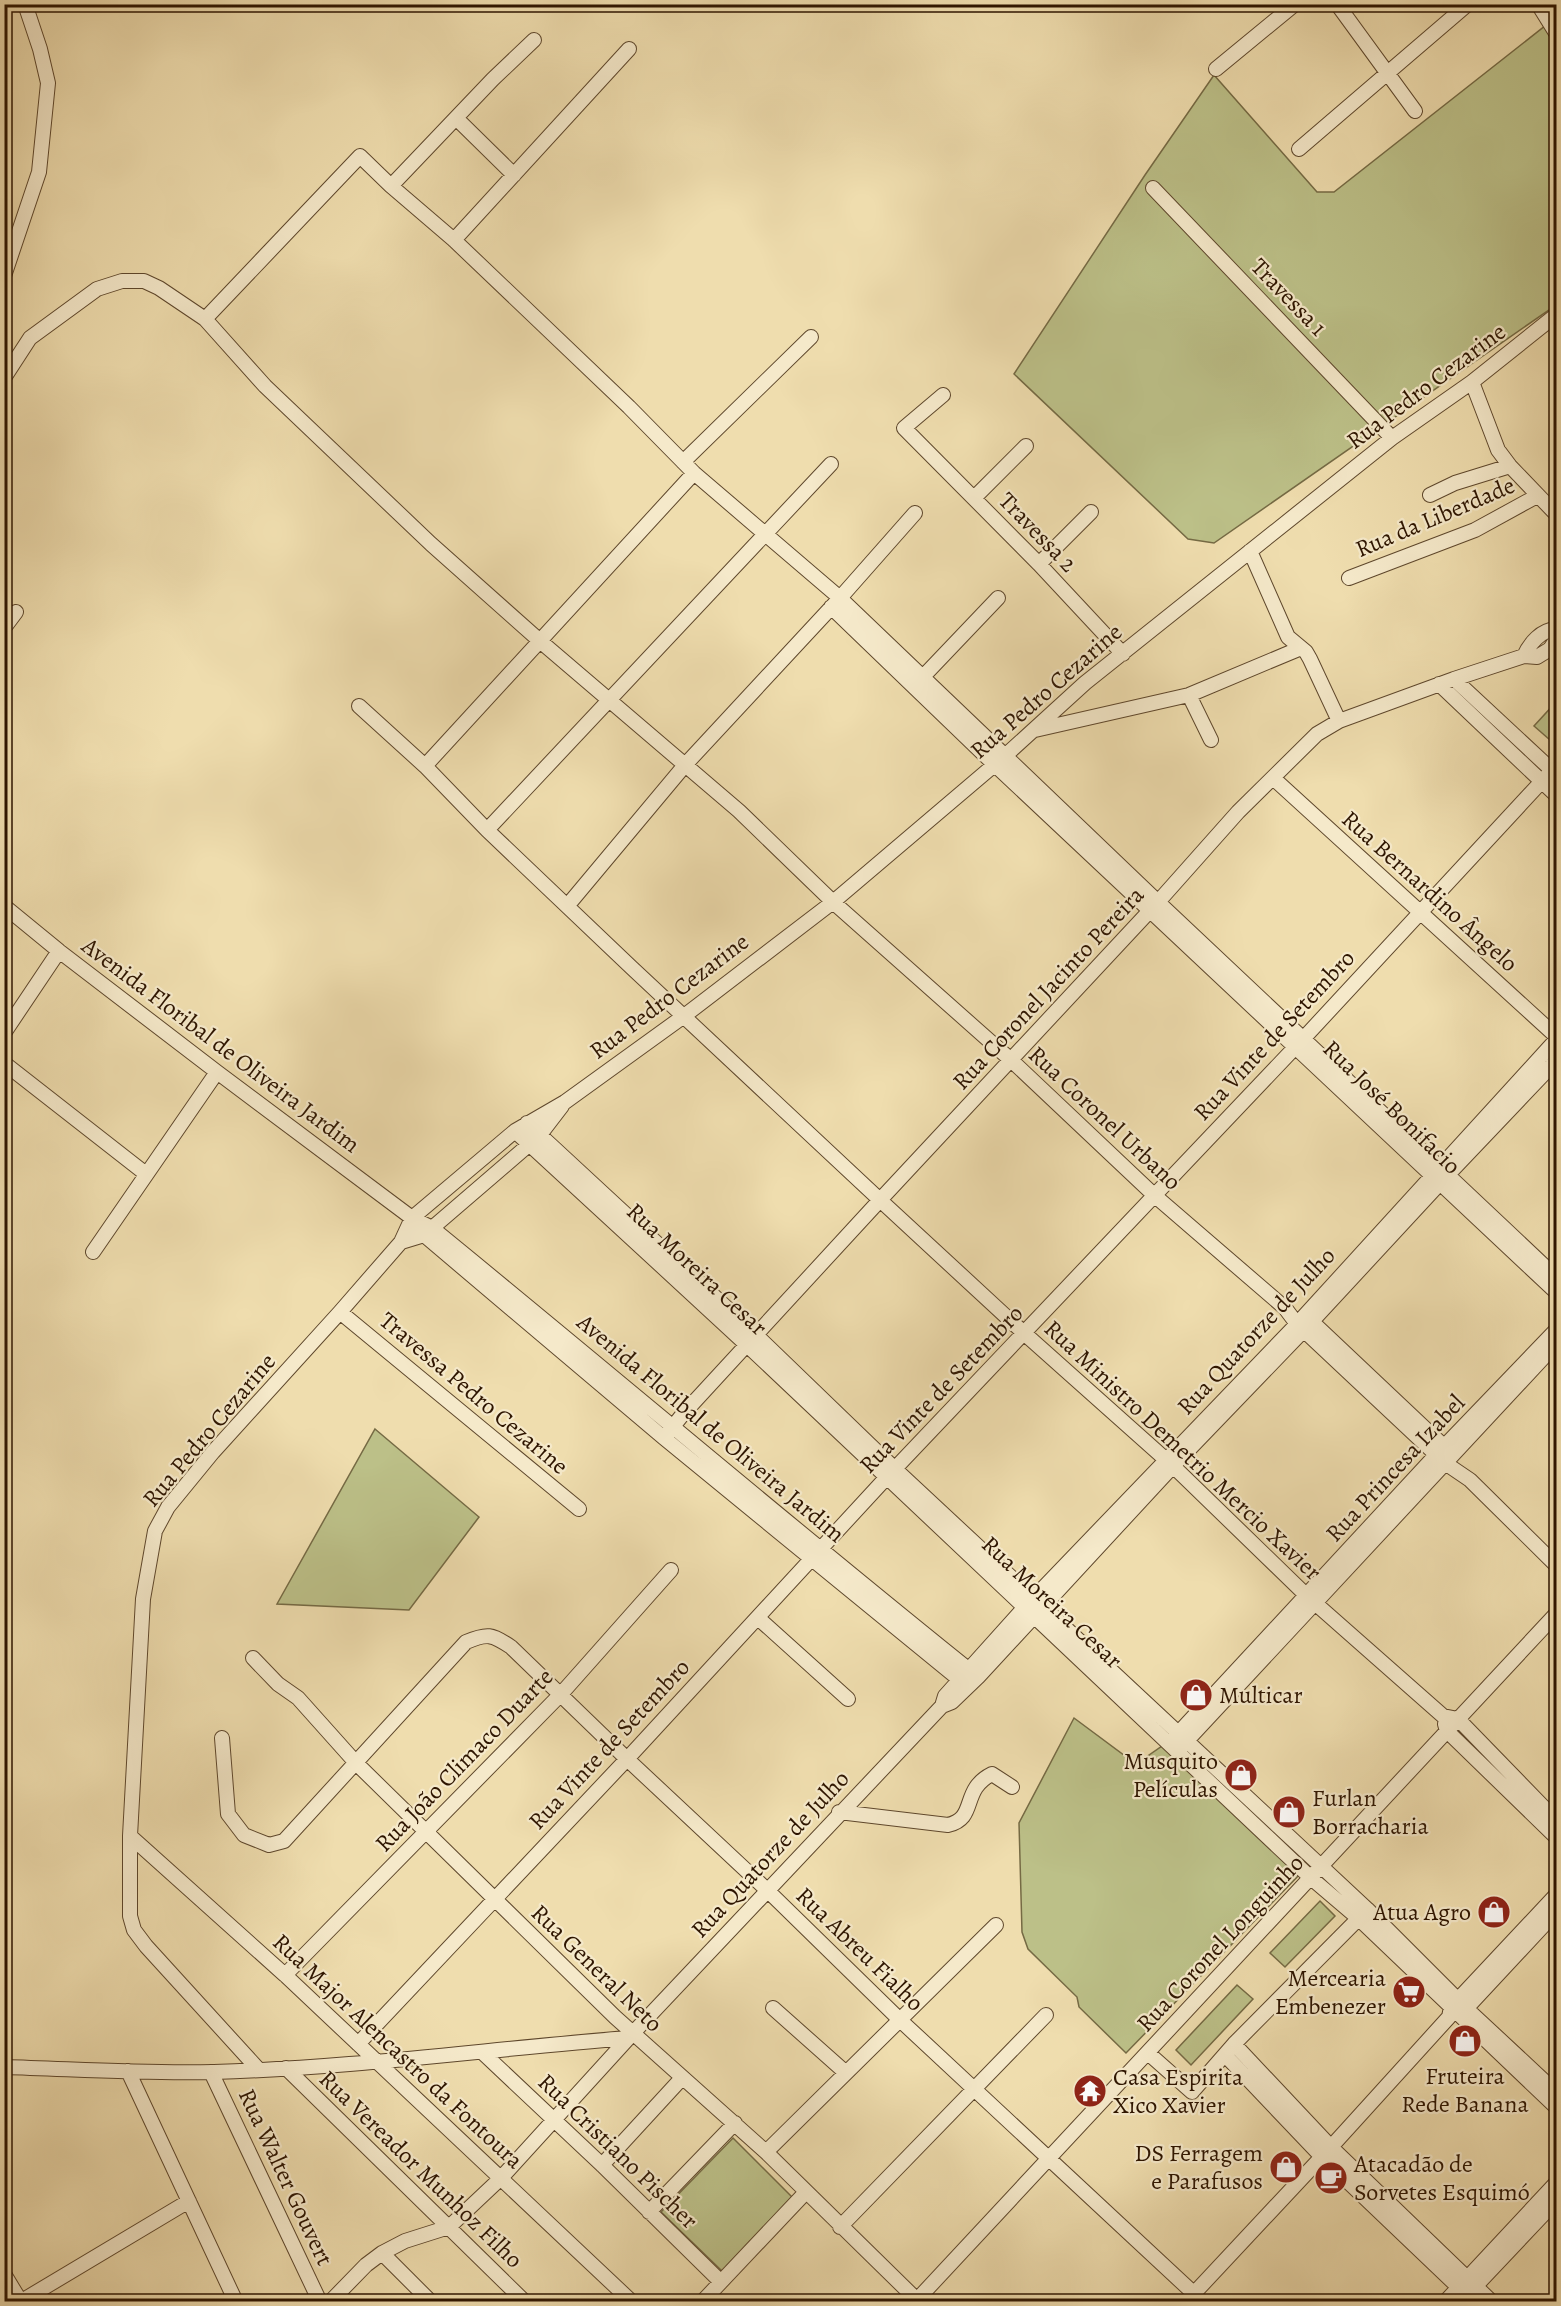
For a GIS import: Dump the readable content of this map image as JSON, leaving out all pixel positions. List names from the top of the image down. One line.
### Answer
{"streets":{"street":["Travessa 1","Rua Pedro Cezarine","Rua da Liberdade","Travessa 2","Rua Bernardino Ângelo","Rua Coronel Jacinto Pereira","Rua Vinte de Setembro","Avenida Floribal de Oliveira Jardim","Rua José Bonifacio","Rua Coronel Urbano","Rua Moreira Cesar","Rua Quatorze de Julho","Travessa Pedro Cezarine","Rua Ministro Demetrio Mercio Xavier","Rua Princesa Izabel","Rua João Climaco Duarte","Rua Coronel Longuinho","Rua Abreu Fialho","Rua General Neto","Rua Major Alencastro da Fontoura","Rua Cristiano Pischer","Rua Vereador Munhoz Filho","Rua Walter Gouvert"]},"crossings":[["Travessa 1","Rua Pedro Cezarine"],["Rua Pedro Cezarine","Travessa 2"],["Rua Pedro Cezarine","Avenida Floribal de Oliveira Jardim"],["Rua Pedro Cezarine","Rua José Bonifacio"],["Rua Pedro Cezarine","Rua Coronel Urbano"],["Rua Pedro Cezarine","Rua Moreira Cesar"],["Rua Pedro Cezarine","Travessa Pedro Cezarine"],["Rua Pedro Cezarine","Rua Ministro Demetrio Mercio Xavier"],["Rua Pedro Cezarine","Rua Major Alencastro da Fontoura"],["Rua Bernardino Ângelo","Rua Coronel Jacinto Pereira"],["Rua Bernardino Ângelo","Rua Vinte de Setembro"],["Rua Bernardino Ângelo","Rua Quatorze de Julho"],["Rua Coronel Jacinto Pereira","Avenida Floribal de Oliveira Jardim"],["Rua Coronel Jacinto Pereira","Rua José Bonifacio"],["Rua Coronel Jacinto Pereira","Rua Coronel Urbano"],["Rua Coronel Jacinto Pereira","Rua Moreira Cesar"],["Rua Coronel Jacinto Pereira","Rua Ministro Demetrio Mercio Xavier"],["Rua Vinte de Setembro","Avenida Floribal de Oliveira Jardim"],["Rua Vinte de Setembro","Rua José Bonifacio"],["Rua Vinte de Setembro","Rua Coronel Urbano"],["Rua Vinte de Setembro","Rua Moreira Cesar"],["Rua Vinte de Setembro","Rua Ministro Demetrio Mercio Xavier"],["Rua Vinte de Setembro","Rua Abreu Fialho"],["Rua Vinte de Setembro","Rua General Neto"],["Rua Vinte de Setembro","Rua Major Alencastro da Fontoura"],["Avenida Floribal de Oliveira Jardim","Rua Quatorze de Julho"],["Rua José Bonifacio","Rua Coronel Urbano"],["Rua José Bonifacio","Rua Quatorze de Julho"],["Rua Coronel Urbano","Rua Quatorze de Julho"],["Rua Coronel Urbano","Rua Princesa Izabel"],["Rua Moreira Cesar","Rua Quatorze de Julho"],["Rua Moreira Cesar","Rua Princesa Izabel"],["Rua Moreira Cesar","Rua Coronel Longuinho"],["Rua Quatorze de Julho","Rua Ministro Demetrio Mercio Xavier"],["Rua Quatorze de Julho","Rua Abreu Fialho"],["Rua Quatorze de Julho","Rua General Neto"],["Rua Quatorze de Julho","Rua Major Alencastro da Fontoura"],["Rua Quatorze de Julho","Rua Cristiano Pischer"],["Rua Quatorze de Julho","Rua Vereador Munhoz Filho"],["Rua Ministro Demetrio Mercio Xavier","Rua Princesa Izabel"],["Rua Ministro Demetrio Mercio Xavier","Rua Coronel Longuinho"],["Rua João Climaco Duarte","Rua Abreu Fialho"],["Rua João Climaco Duarte","Rua General Neto"],["Rua João Climaco Duarte","Rua Major Alencastro da Fontoura"],["Rua Coronel Longuinho","Rua Abreu Fialho"],["Rua Coronel Longuinho","Rua General Neto"],["Rua Abreu Fialho","Rua General Neto"]],"places":{"shop":["Multicar","Musquito Películas","Furlan Borracharia","Atua Agro","Fruteira Rede Banana","DS Ferragem e Parafusos"],"supermarket":["Mercearia Embenezer"],"temple":["Casa Espirita Xico Xavier"],"cafe":["Atacadão de Sorvetes Esquimó"]}}
